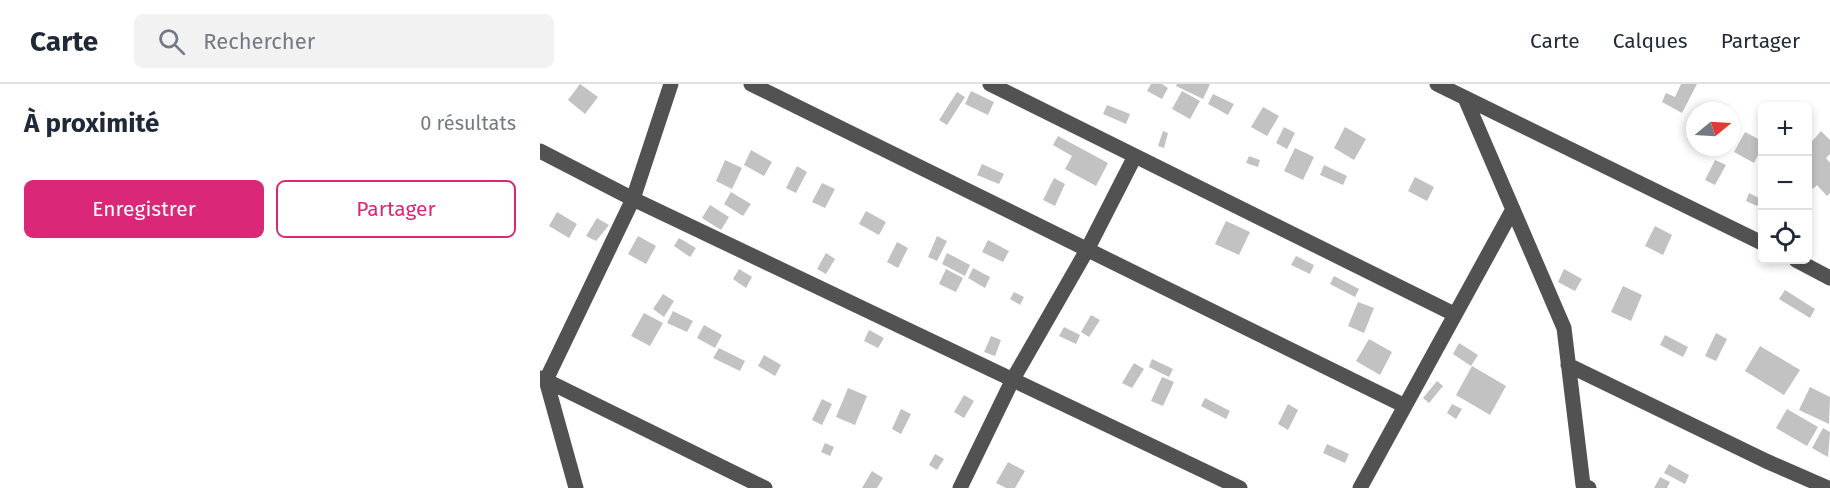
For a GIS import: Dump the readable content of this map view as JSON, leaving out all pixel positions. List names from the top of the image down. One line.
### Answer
{"north":"right","page":{"header":"Carte","search":"Rechercher","nav":["Carte","Calques","Partager"],"heading":["À proximité","0 résultats"],"map_buttons":["+","−"],"buttons":["Enregistrer","Partager"]}}
